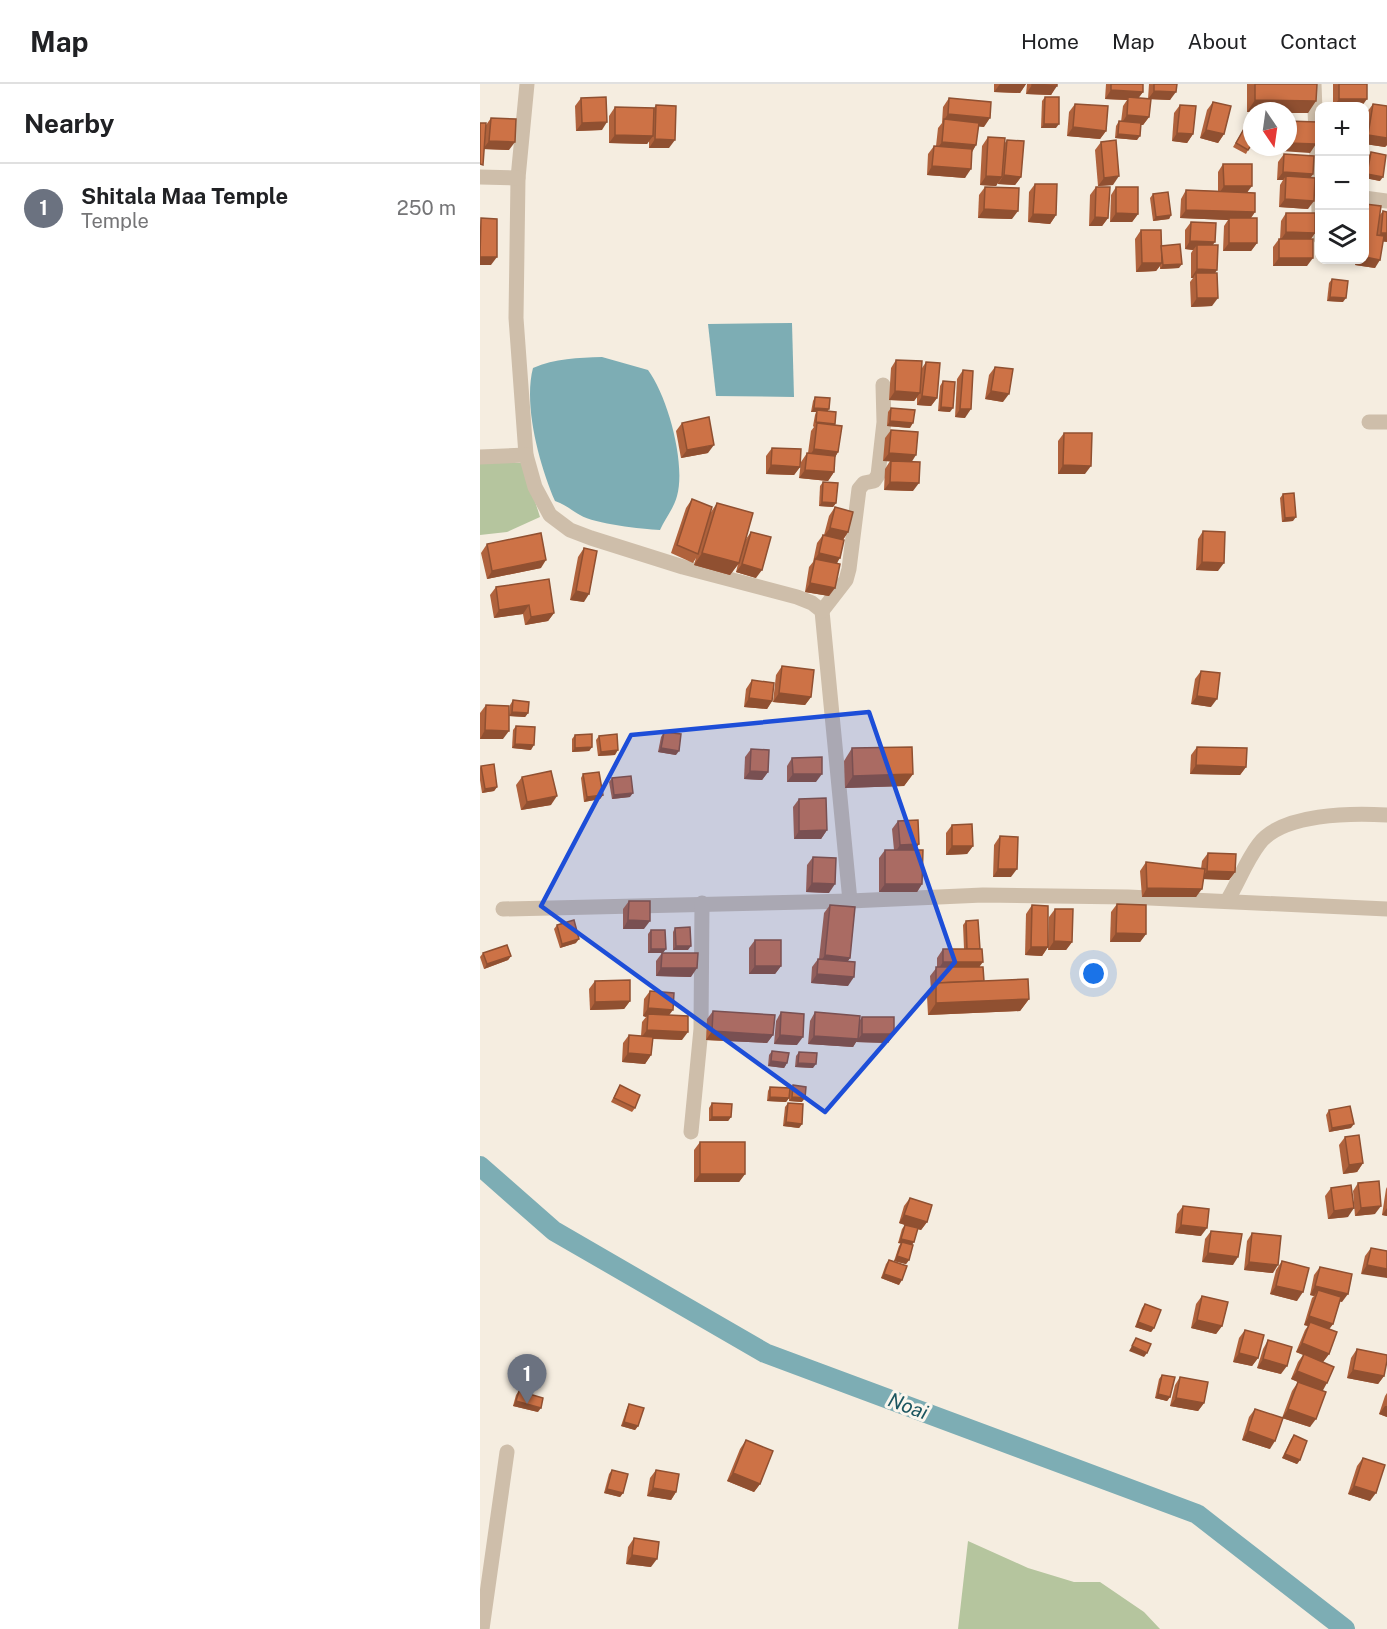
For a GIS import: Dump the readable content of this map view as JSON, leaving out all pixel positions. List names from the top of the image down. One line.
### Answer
{"water":["Noai"],"north":"bottom","page":{"header":"Map","nav":["Home","Map","About","Contact"],"heading":"Nearby","map_buttons":["+","−"],"list":[{"mark":"1","name":"Shitala Maa Temple","note":"Temple","value":"250 m"}],"pins":"1"}}
